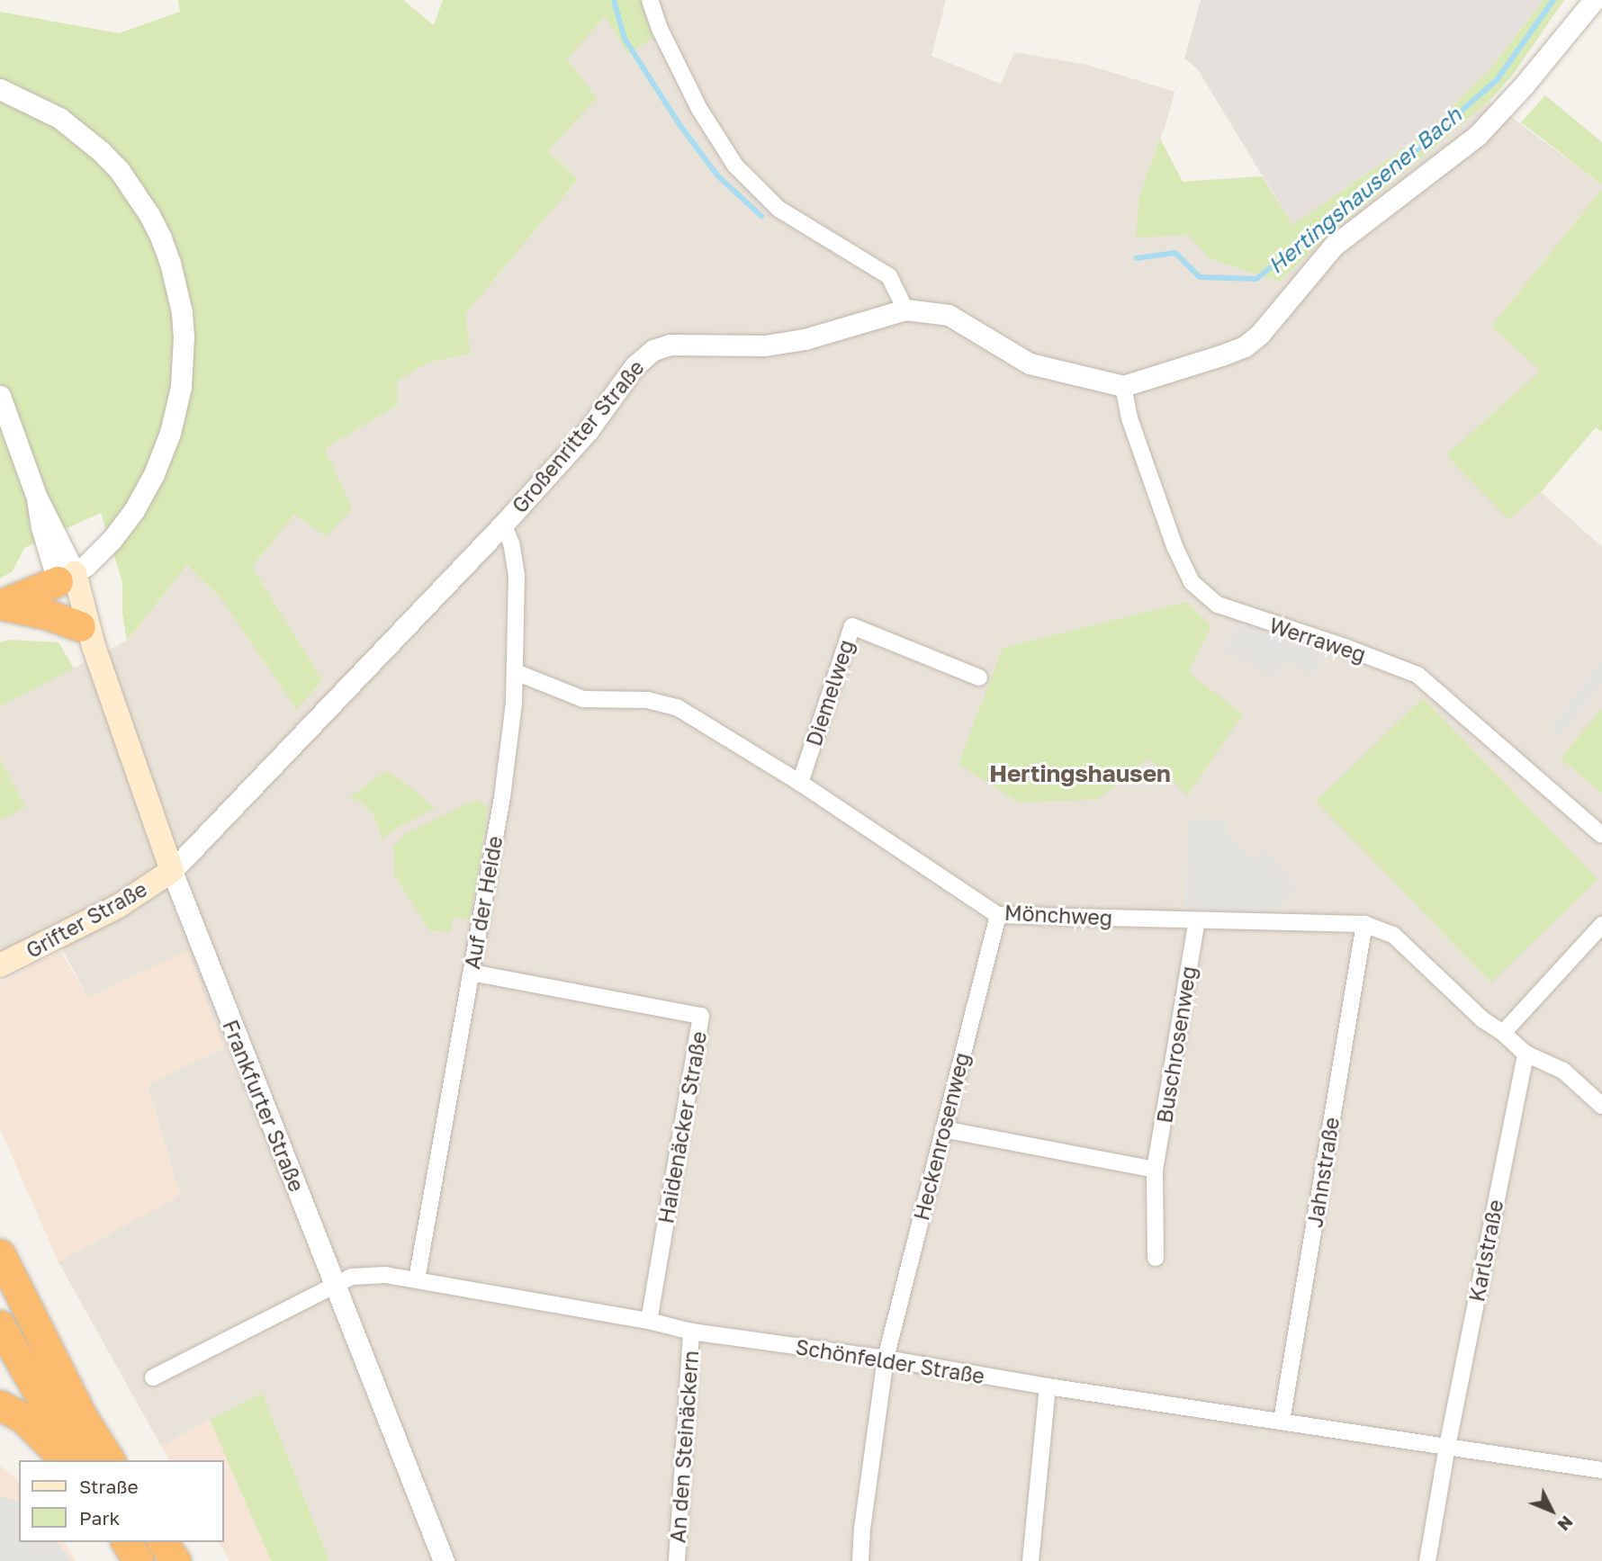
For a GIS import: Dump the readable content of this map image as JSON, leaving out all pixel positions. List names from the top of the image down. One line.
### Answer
{"streets":{"main road":["Grifter Straße","Frankfurter Straße"],"street":["Großenritter Straße","Werraweg","Diemelweg","Auf der Heide","Mönchweg","Buschrosenweg","Haidenäcker Straße","Heckenrosenweg","Jahnstraße","Karlstraße","Schönfelder Straße","An den Steinäckern"]},"crossings":[["Großenritter Straße","Werraweg"],["Großenritter Straße","Auf der Heide"],["Großenritter Straße","Grifter Straße"],["Großenritter Straße","Frankfurter Straße"],["Diemelweg","Mönchweg"],["Auf der Heide","Mönchweg"],["Auf der Heide","Haidenäcker Straße"],["Auf der Heide","Schönfelder Straße"],["Mönchweg","Buschrosenweg"],["Mönchweg","Heckenrosenweg"],["Mönchweg","Jahnstraße"],["Mönchweg","Karlstraße"],["Grifter Straße","Frankfurter Straße"],["Frankfurter Straße","Schönfelder Straße"],["Haidenäcker Straße","Schönfelder Straße"],["Heckenrosenweg","Schönfelder Straße"],["Jahnstraße","Schönfelder Straße"],["Karlstraße","Schönfelder Straße"],["Schönfelder Straße","An den Steinäckern"]],"districts":["Hertingshausen"],"water":["Hertingshausener Bach"],"legend":["Straße","Park"],"north":"bottom right"}
